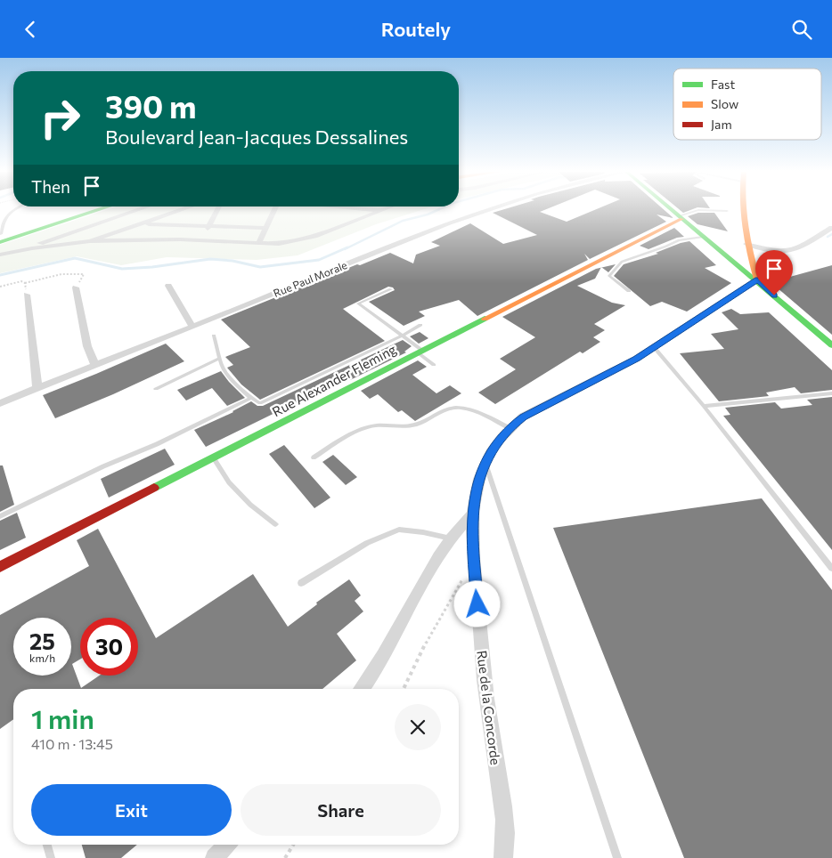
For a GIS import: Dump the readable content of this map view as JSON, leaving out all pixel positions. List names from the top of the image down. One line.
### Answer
{"streets":{"street":["Rue Paul Morale","Rue Alexander Fleming","Rue de la Concorde"]},"legend":["Fast","Slow","Jam"],"page":{"header":"Routely","turn":["390 m","Boulevard Jean-Jacques Dessalines"],"then":"Then","speed":"25 km/h","limit":"30","heading":["1 min","410 m · 13:45"],"buttons":["Exit","Share"]}}
